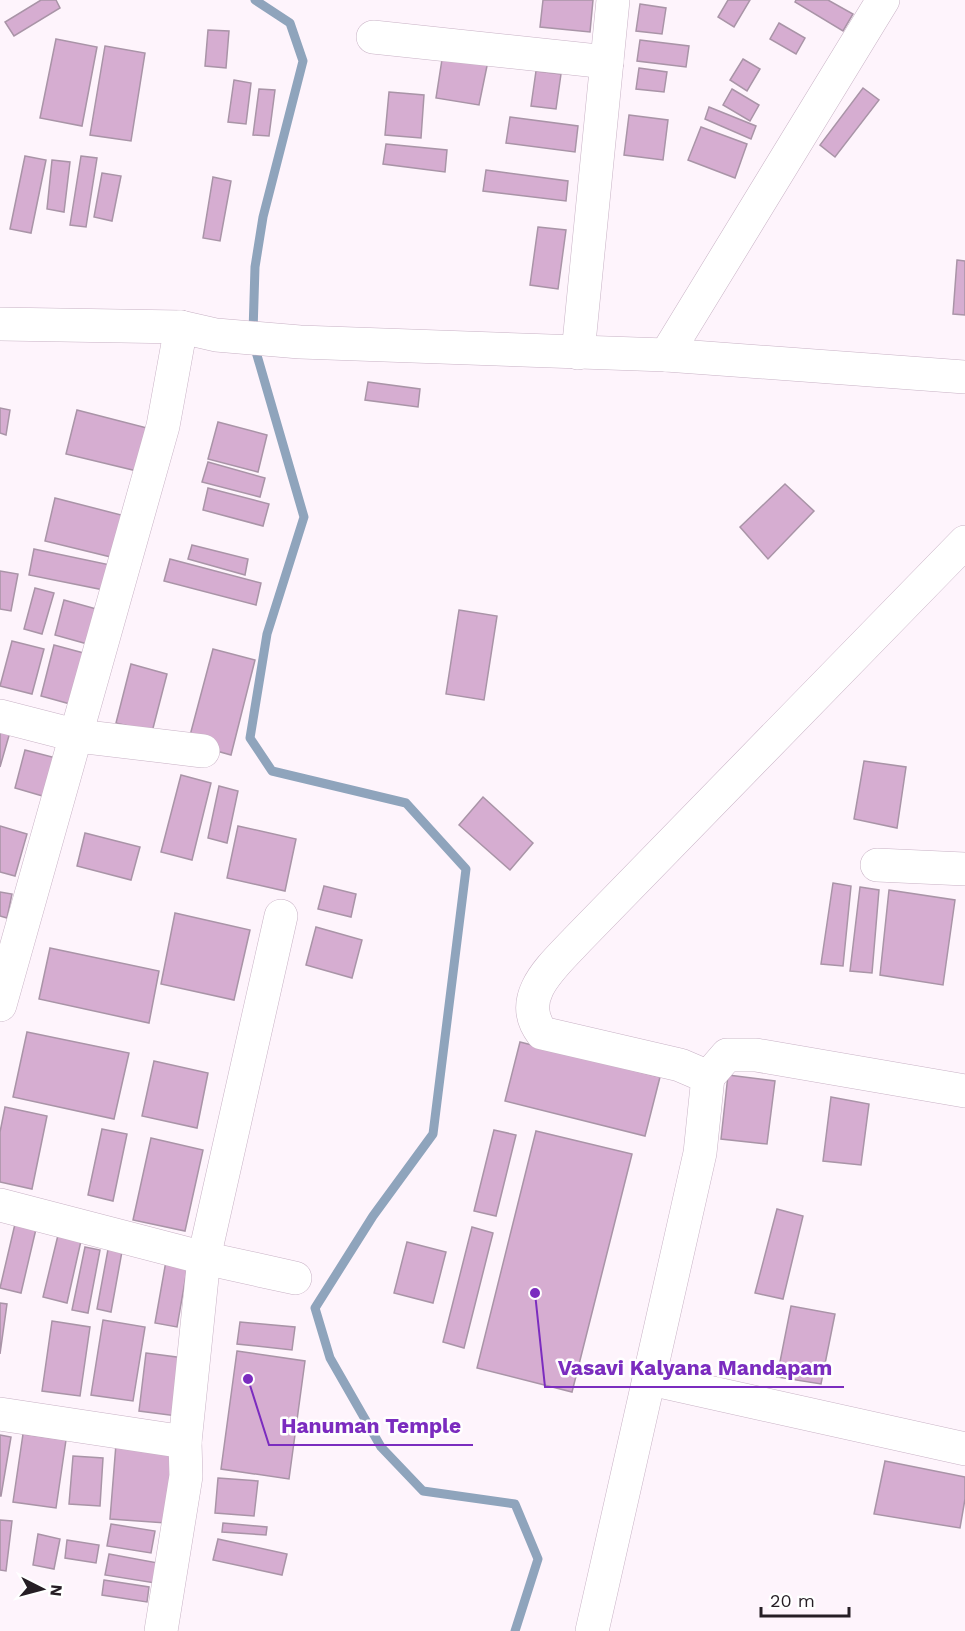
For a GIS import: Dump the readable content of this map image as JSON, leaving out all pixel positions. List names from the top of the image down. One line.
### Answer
{"places":["Vasavi Kalyana Mandapam","Hanuman Temple"],"scale_bar":"20 m","north":"right"}
